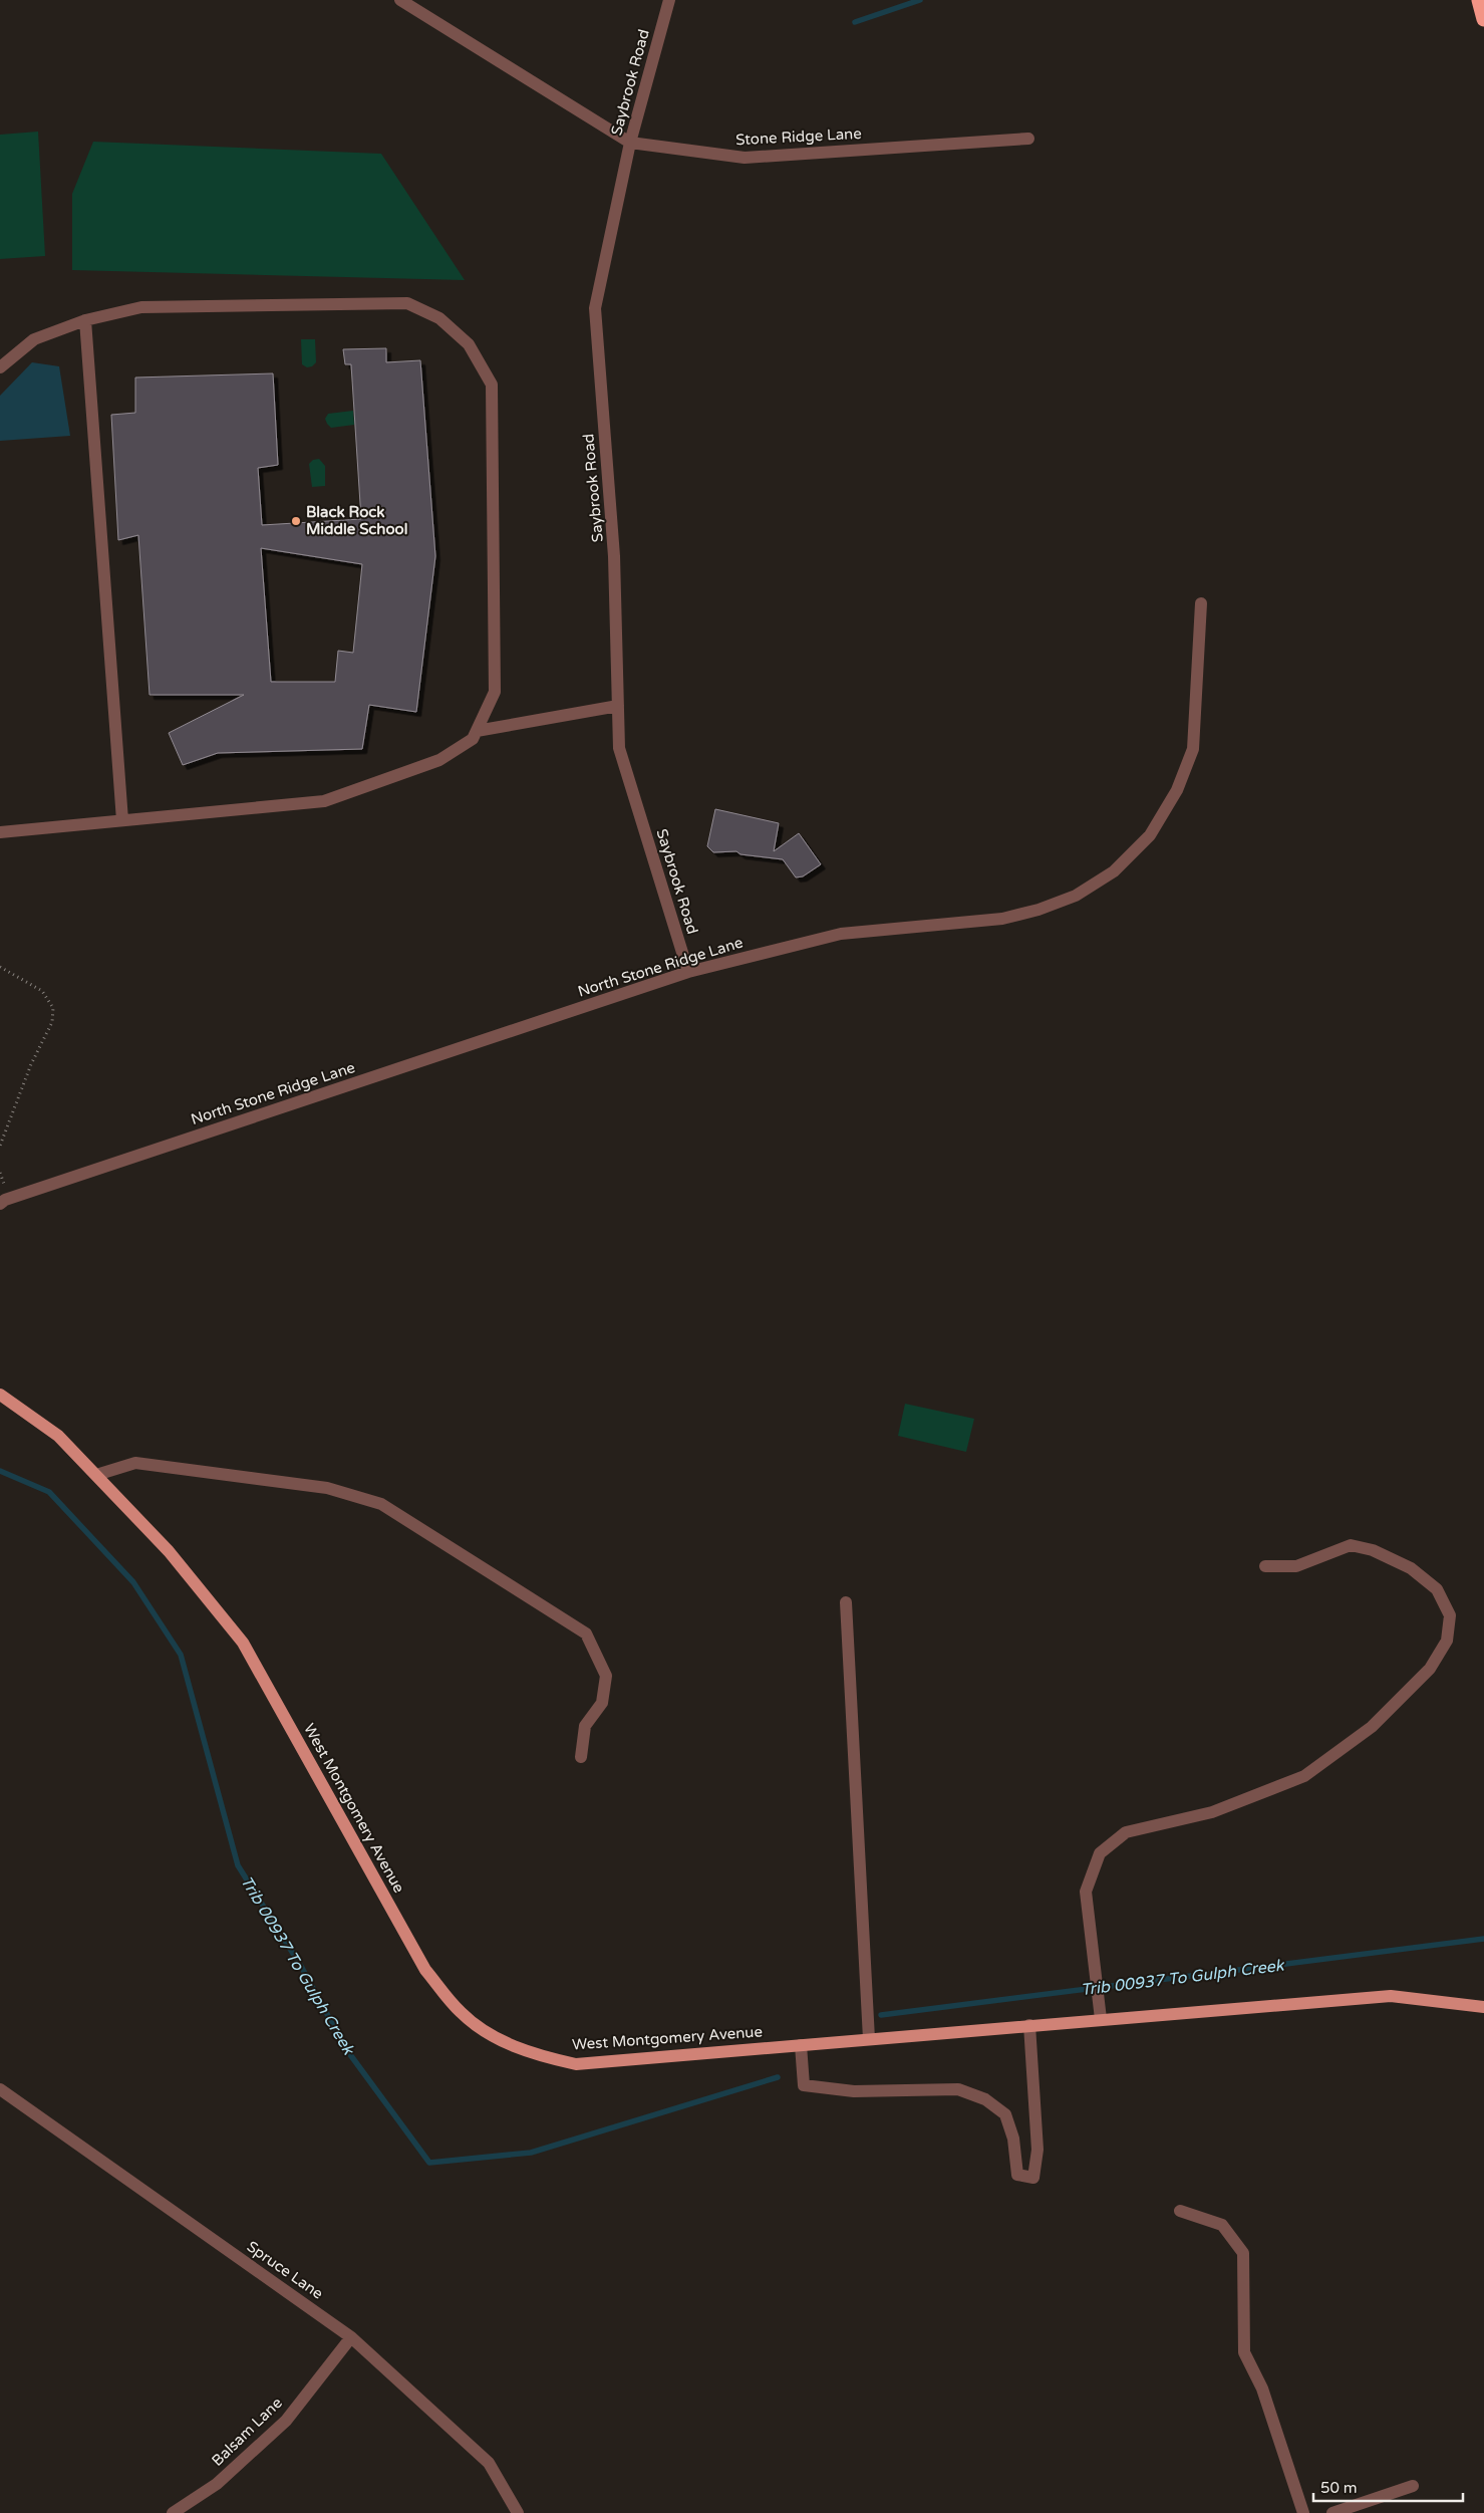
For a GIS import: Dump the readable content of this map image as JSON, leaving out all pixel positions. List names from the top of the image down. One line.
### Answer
{"streets":{"main road":["West Montgomery Avenue"],"street":["Saybrook Road","Stone Ridge Lane","North Stone Ridge Lane","Spruce Lane","Balsam Lane"]},"crossings":[["Saybrook Road","Stone Ridge Lane"],["Saybrook Road","North Stone Ridge Lane"],["Spruce Lane","Balsam Lane"]],"water":["Trib 00937 To Gulph Creek"],"places":["Black Rock Middle School"],"scale_bar":"50 m"}
